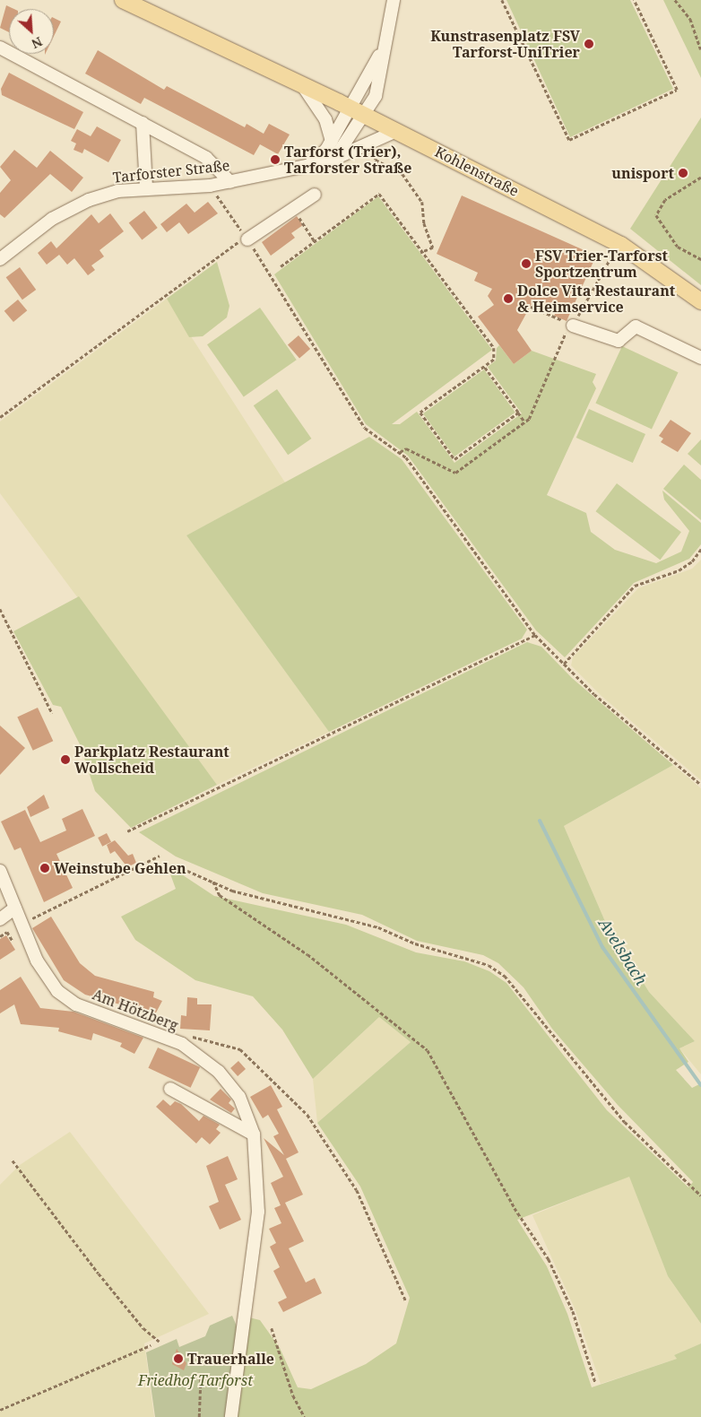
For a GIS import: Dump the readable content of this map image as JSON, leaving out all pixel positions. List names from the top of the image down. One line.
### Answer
{"streets":{"main road":["Kohlenstraße"],"street":["Tarforster Straße","Am Hötzberg"]},"crossings":[["Tarforster Straße","Kohlenstraße"]],"water":["Avelsbach"],"parks":["Friedhof Tarforst"],"places":["Kunstrasenplatz FSV Tarforst-UniTrier","Tarforst (Trier), Tarforster Straße","unisport","FSV Trier-Tarforst Sportzentrum","Dolce Vita Restaurant & Heimservice","Parkplatz Restaurant Wollscheid","Weinstube Gehlen","Trauerhalle"],"north":"bottom right"}
